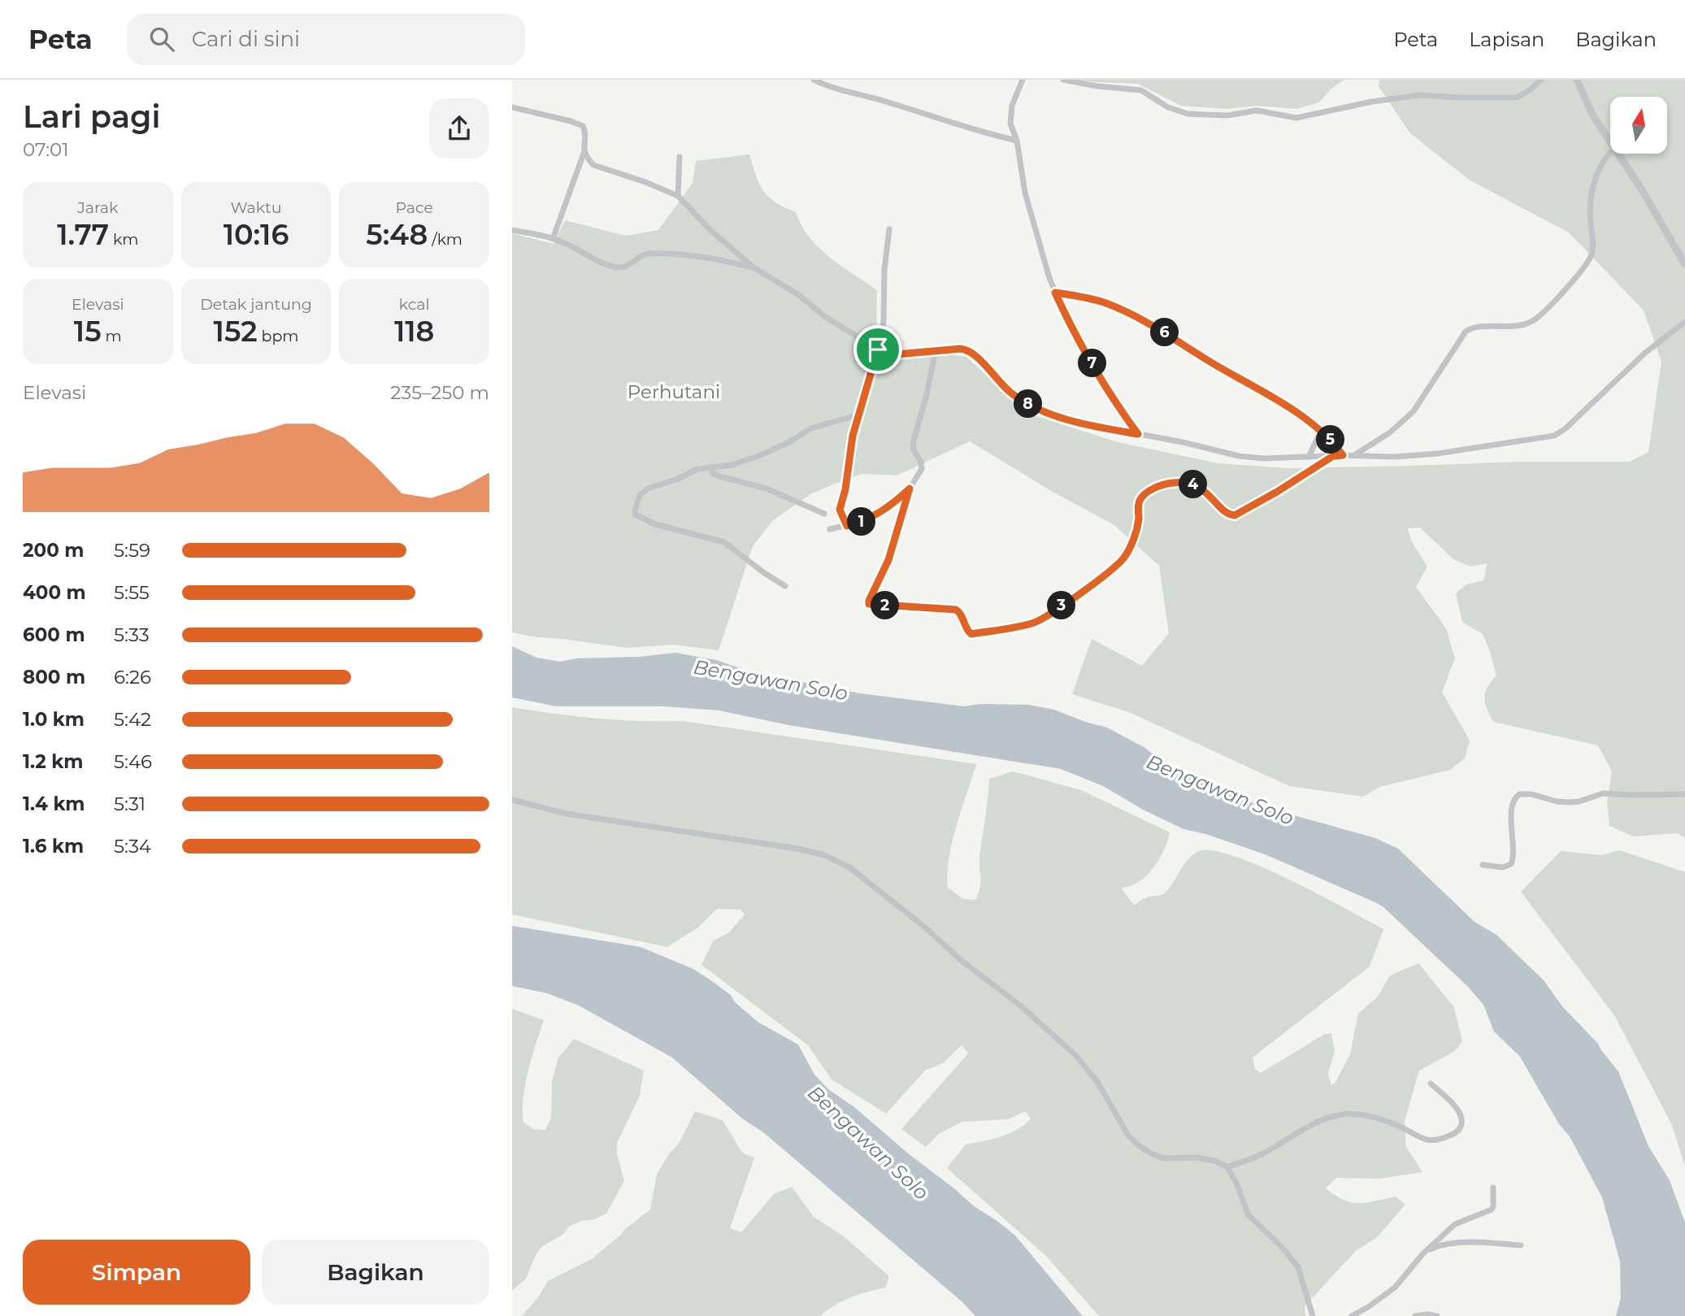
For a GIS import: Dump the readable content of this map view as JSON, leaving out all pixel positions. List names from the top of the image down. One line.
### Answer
{"water":["Bengawan Solo"],"parks":["Perhutani"],"north":"top","page":{"header":"Peta","search":"Cari di sini","nav":["Peta","Lapisan","Bagikan"],"heading":["Lari pagi","07:01"],"stats":[["Jarak","1.77 km"],["Waktu","10:16"],["Pace","5:48 /km"],["Elevasi","15 m"],["Detak jantung","152 bpm"],["kcal","118"]],"pins":["6","7","8","5","4","1","2","3"],"chart":["Elevasi","235–250 m"],"list":[{"name":"200 m","note":"5:59"},{"name":"400 m","note":"5:55"},{"name":"600 m","note":"5:33"},{"name":"800 m","note":"6:26"},{"name":"1.0 km","note":"5:42"},{"name":"1.2 km","note":"5:46"},{"name":"1.4 km","note":"5:31"},{"name":"1.6 km","note":"5:34"}],"buttons":["Simpan","Bagikan"]}}
